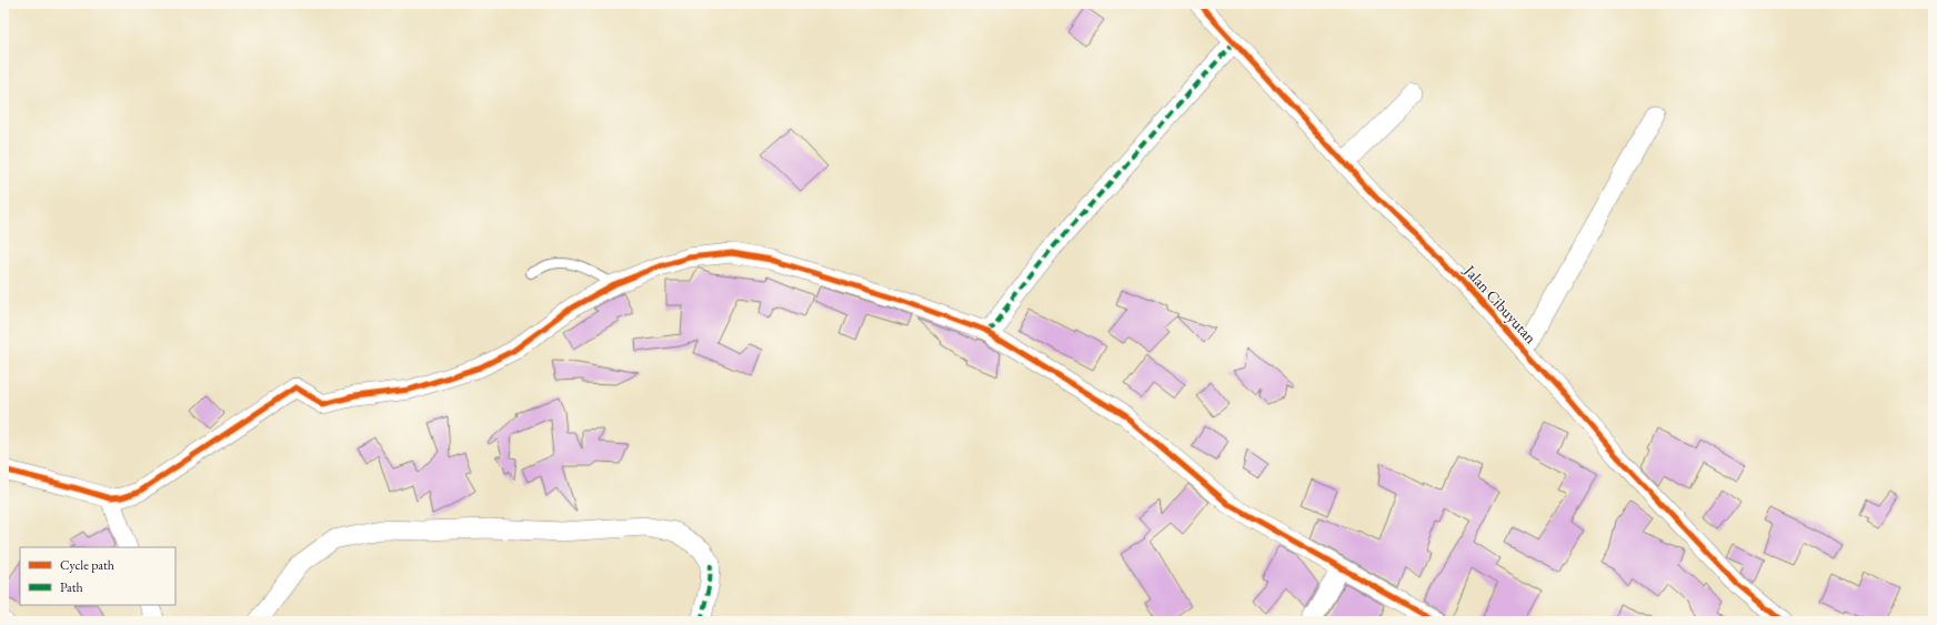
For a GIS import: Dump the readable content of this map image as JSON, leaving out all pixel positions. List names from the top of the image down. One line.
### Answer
{"streets":{"street":["Jalan Cibuyutan"]},"legend":["Cycle path","Path"]}
